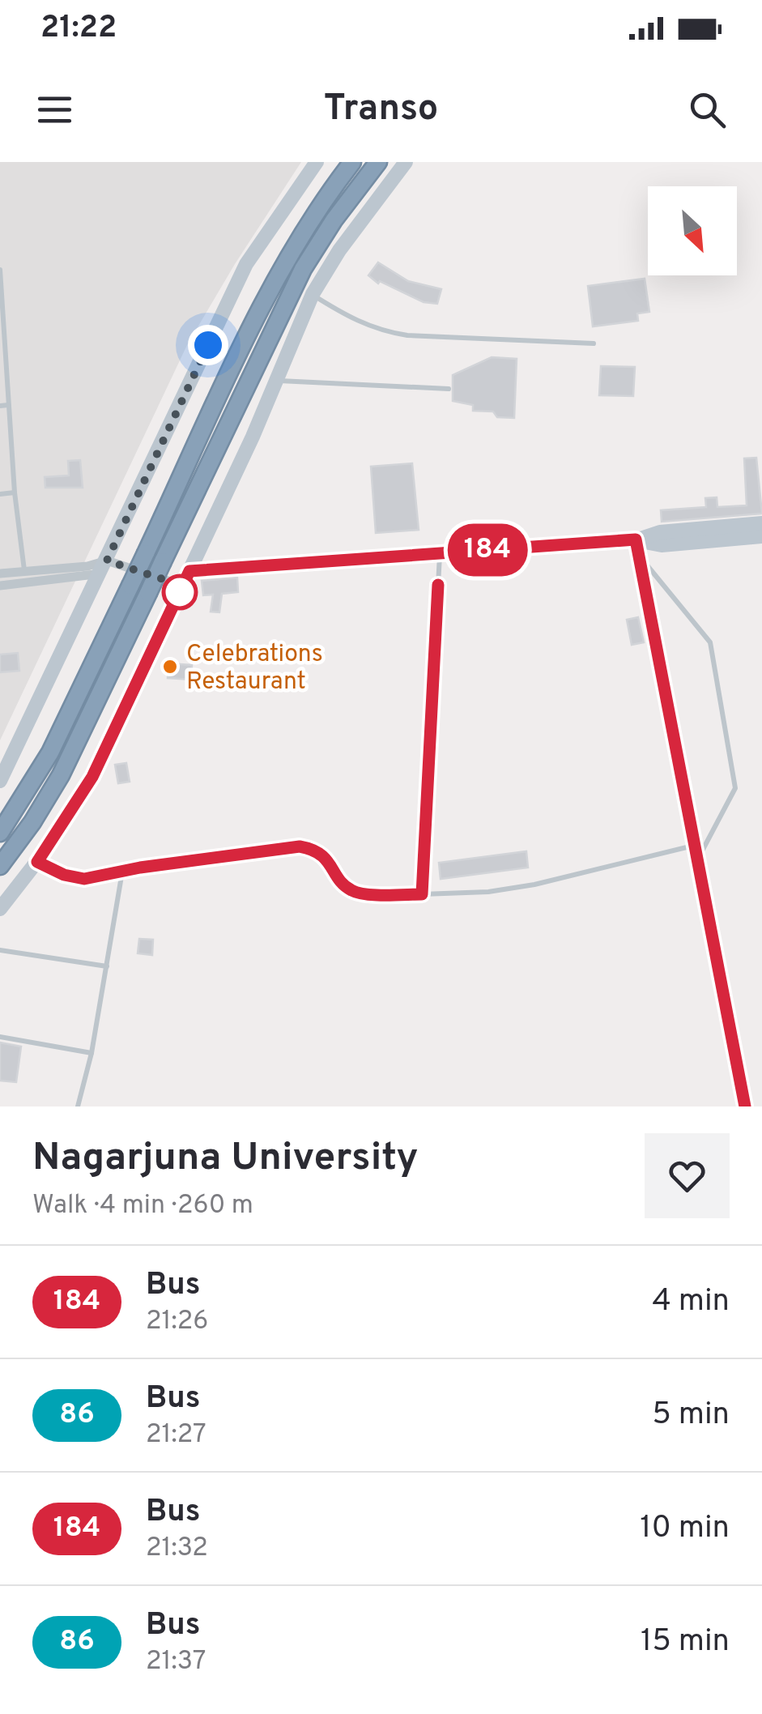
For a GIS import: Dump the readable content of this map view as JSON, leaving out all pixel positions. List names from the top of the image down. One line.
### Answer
{"places":["Celebrations Restaurant"],"lines":["bus line 184"],"north":"bottom right","page":{"status":"21:22","header":"Transo","on_map":"184","heading":["Nagarjuna University","Walk · 4 min · 260 m"],"list":[{"mark":"184","name":"Bus","note":"21:26","value":"4 min"},{"mark":"86","name":"Bus","note":"21:27","value":"5 min"},{"mark":"184","name":"Bus","note":"21:32","value":"10 min"},{"mark":"86","name":"Bus","note":"21:37","value":"15 min"}]}}
